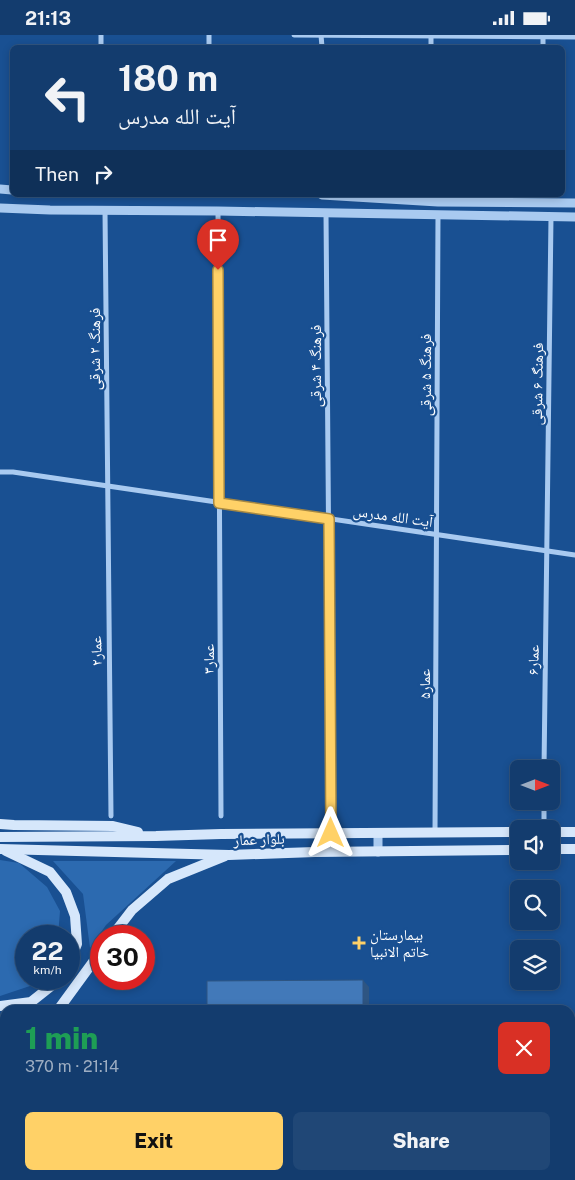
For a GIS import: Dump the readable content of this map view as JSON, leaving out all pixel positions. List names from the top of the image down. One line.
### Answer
{"streets":{"main road":["بلوار عمار"],"street":["فرهنگ ۲ شرقی","فرهنگ ۴ شرقی","فرهنگ ۵ شرقی","فرهنگ ۶ شرقی","آیت الله مدرس","عمار۲","عمار۳","عمار۶","عمار۵"]},"crossings":[["فرهنگ ۲ شرقی","آیت الله مدرس"],["فرهنگ ۲ شرقی","عمار۲"],["فرهنگ ۴ شرقی","آیت الله مدرس"],["فرهنگ ۴ شرقی","بلوار عمار"],["فرهنگ ۵ شرقی","آیت الله مدرس"],["فرهنگ ۵ شرقی","عمار۵"],["فرهنگ ۶ شرقی","آیت الله مدرس"],["فرهنگ ۶ شرقی","عمار۶"],["آیت الله مدرس","عمار۲"],["آیت الله مدرس","عمار۳"],["آیت الله مدرس","عمار۶"],["آیت الله مدرس","عمار۵"],["عمار۵","بلوار عمار"]],"places":{"health":["بیمارستان خاتم الانبیا"]},"north":"right","page":{"status":"21:13","turn":["180 m","آیت الله مدرس"],"then":"Then","speed":"22 km/h","limit":"30","heading":["1 min","370 m · 21:14"],"buttons":["Exit","Share"]}}
